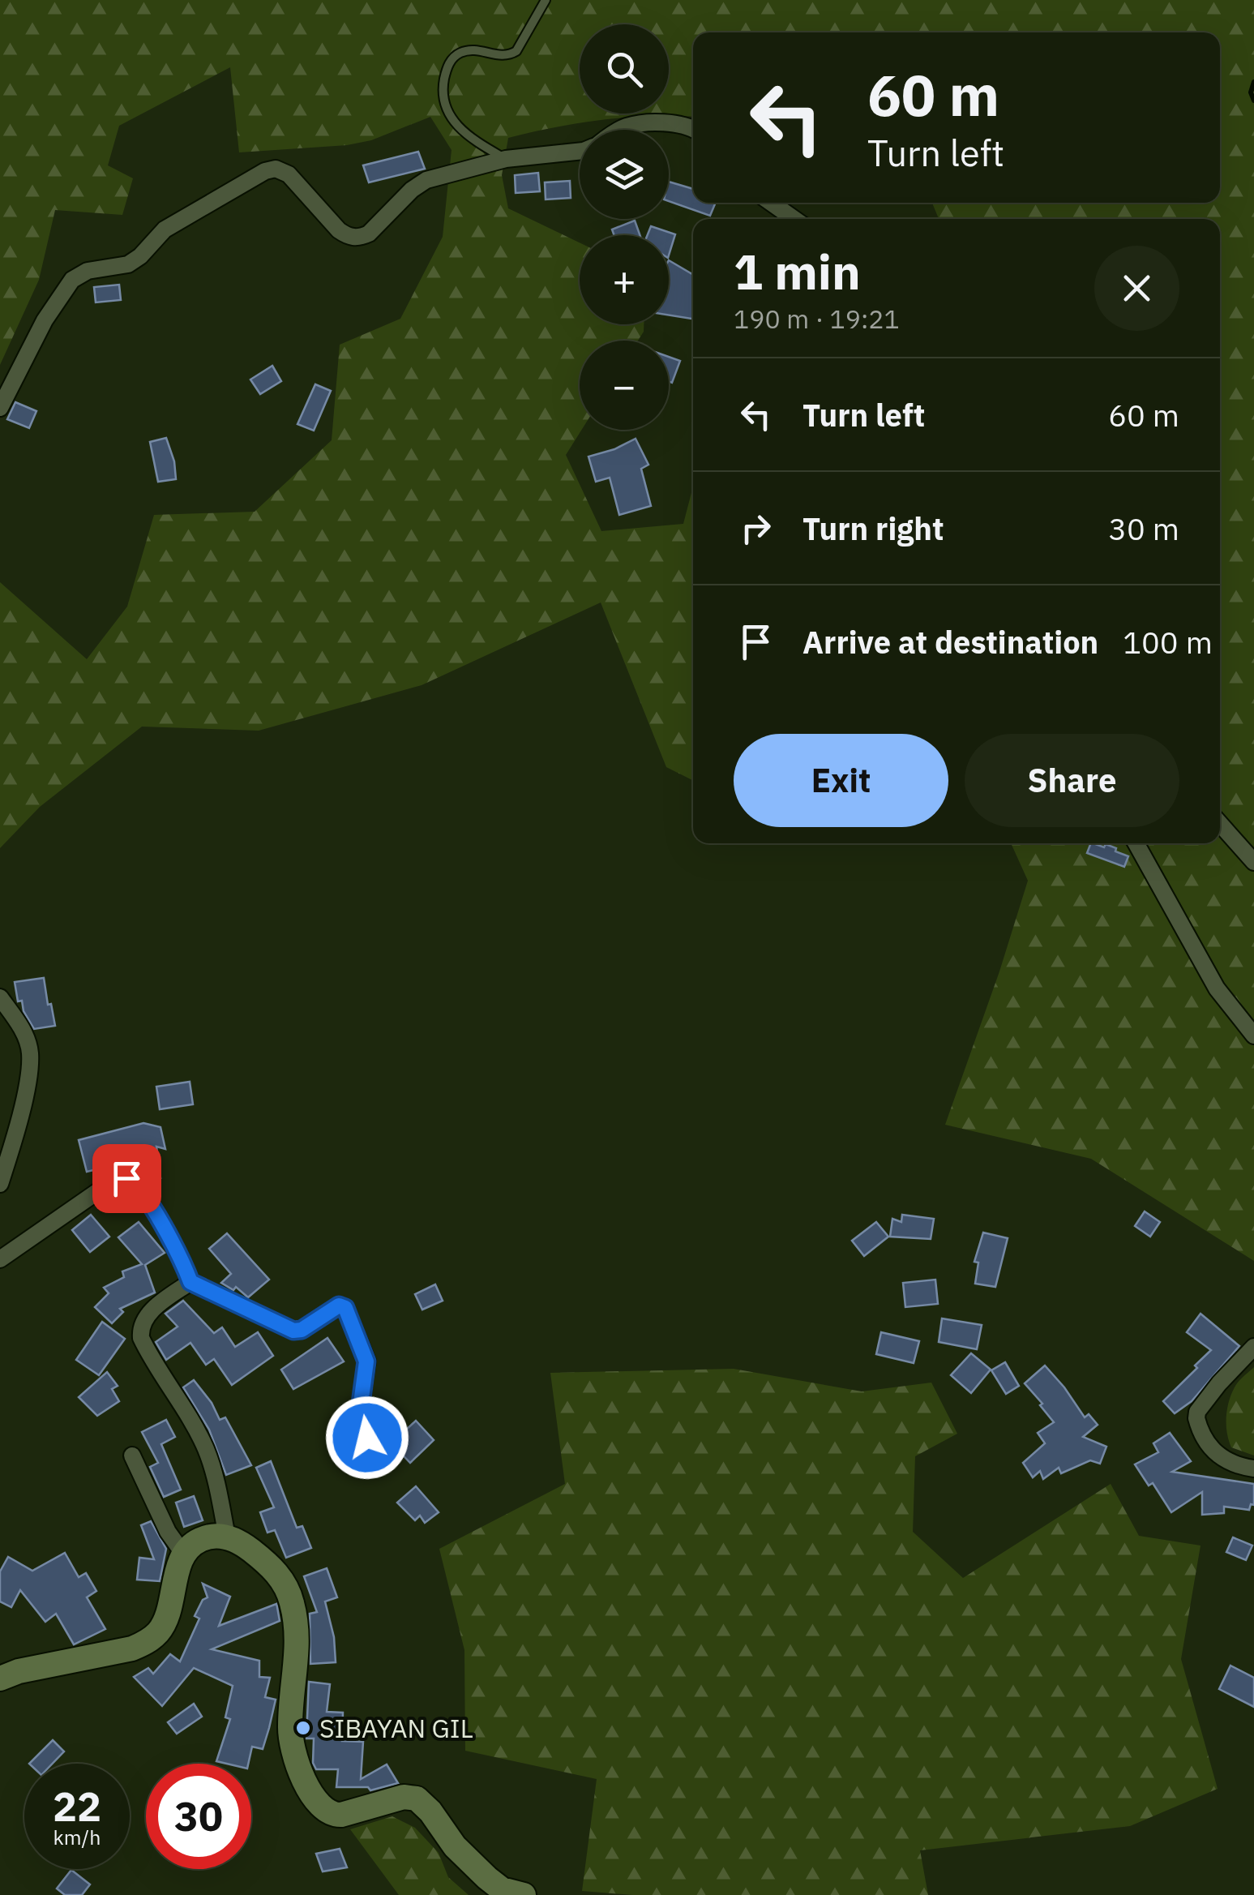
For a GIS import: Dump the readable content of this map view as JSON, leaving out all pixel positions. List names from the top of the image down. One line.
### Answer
{"places":["SIBAYAN GIL"],"page":{"map_buttons":["+","−"],"turn":["60 m","Turn left"],"heading":["1 min","190 m · 19:21"],"list":[{"name":"Turn left","value":"60 m"},{"name":"Turn right","value":"30 m"},{"name":"Arrive at destination","value":"100 m"}],"buttons":["Exit","Share"],"speed":"22 km/h","limit":"30"}}
